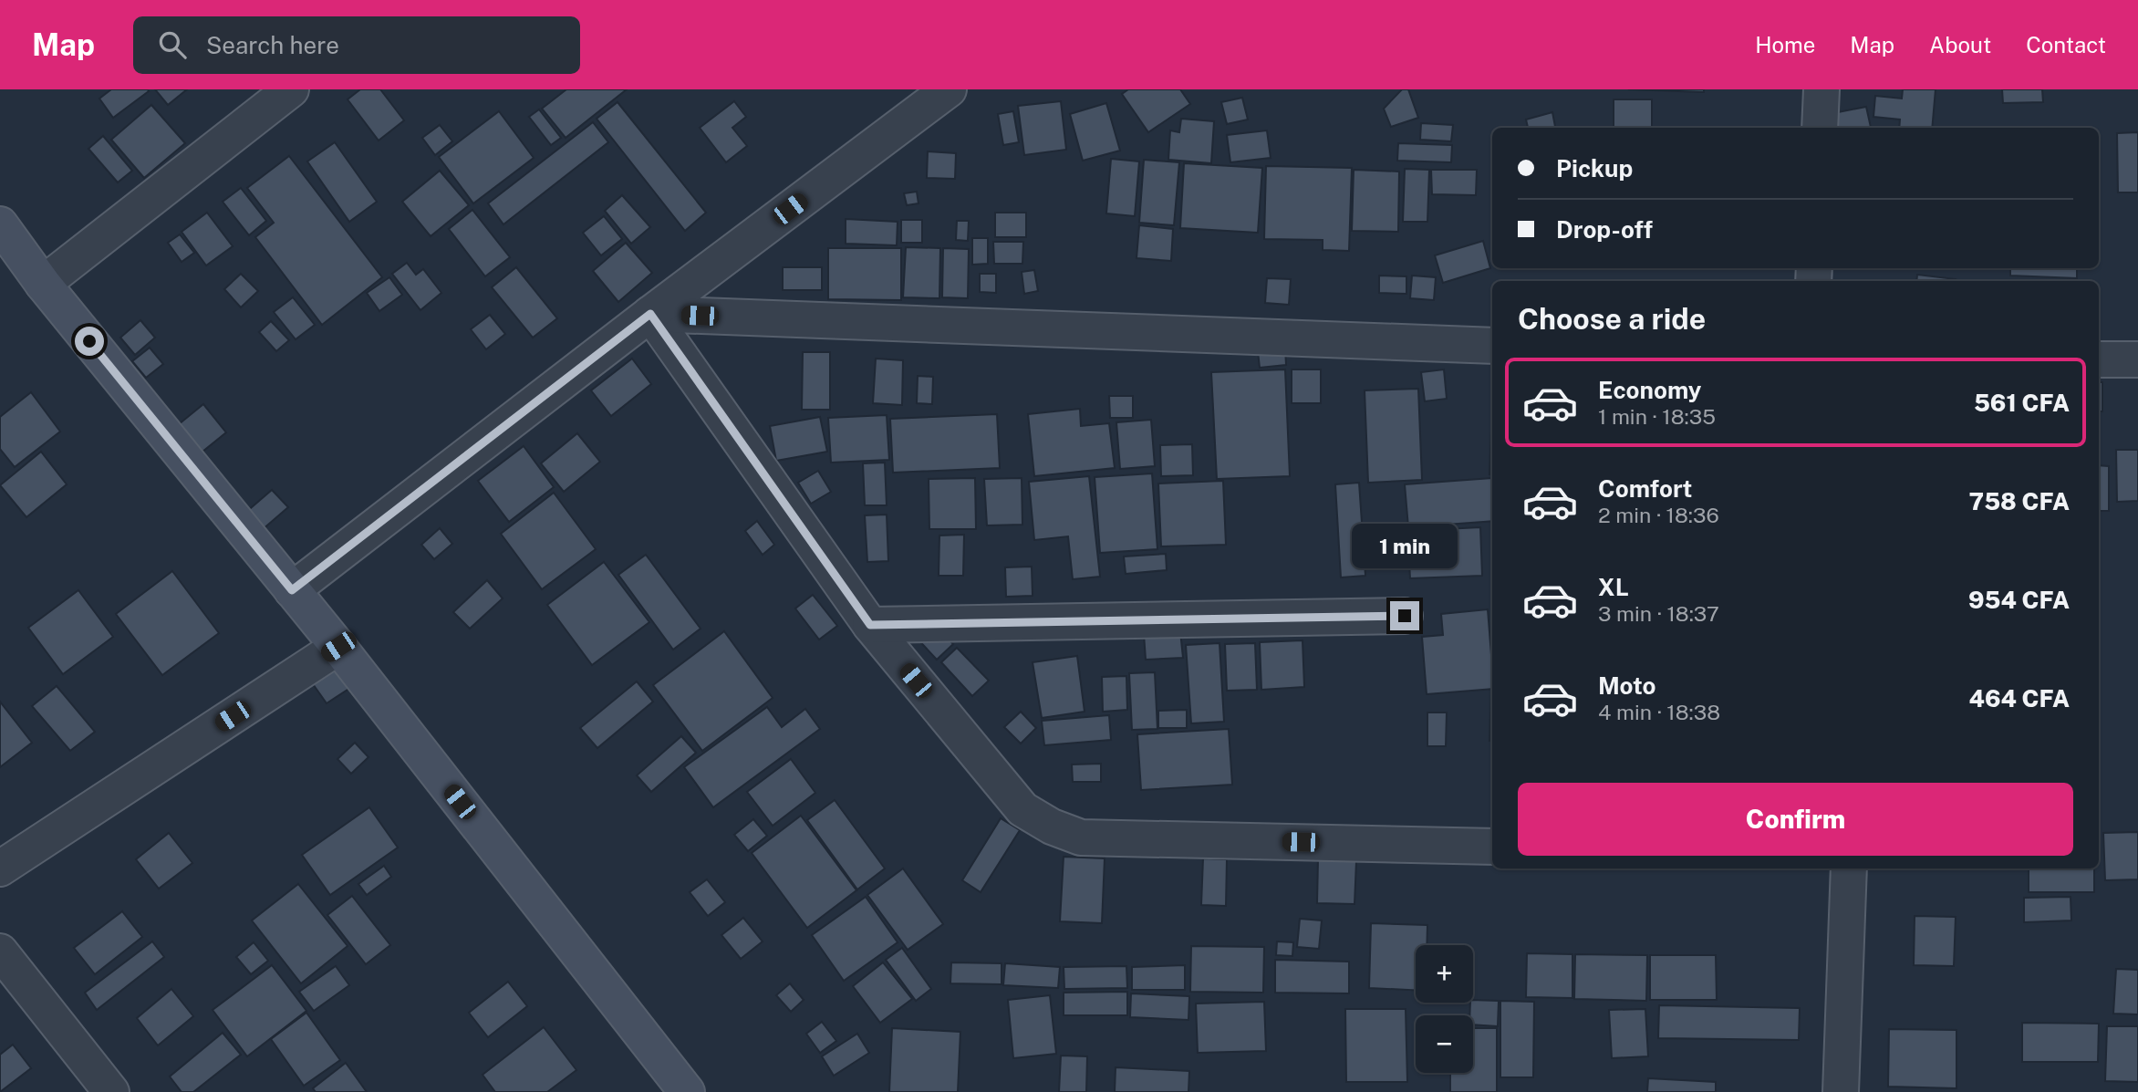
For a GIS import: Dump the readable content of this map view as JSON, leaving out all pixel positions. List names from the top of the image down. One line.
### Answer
{"page":{"header":"Map","search":"Search here","nav":["Home","Map","About","Contact"],"banner":["Pickup","Drop-off"],"heading":"Choose a ride","list":[{"name":"Economy","note":"1 min · 18:35","value":"561 CFA"},{"name":"Comfort","note":"2 min · 18:36","value":"758 CFA"},{"name":"XL","note":"3 min · 18:37","value":"954 CFA"},{"name":"Moto","note":"4 min · 18:38","value":"464 CFA"}],"bubble":"1 min","buttons":"Confirm","map_buttons":["+","−"]}}
